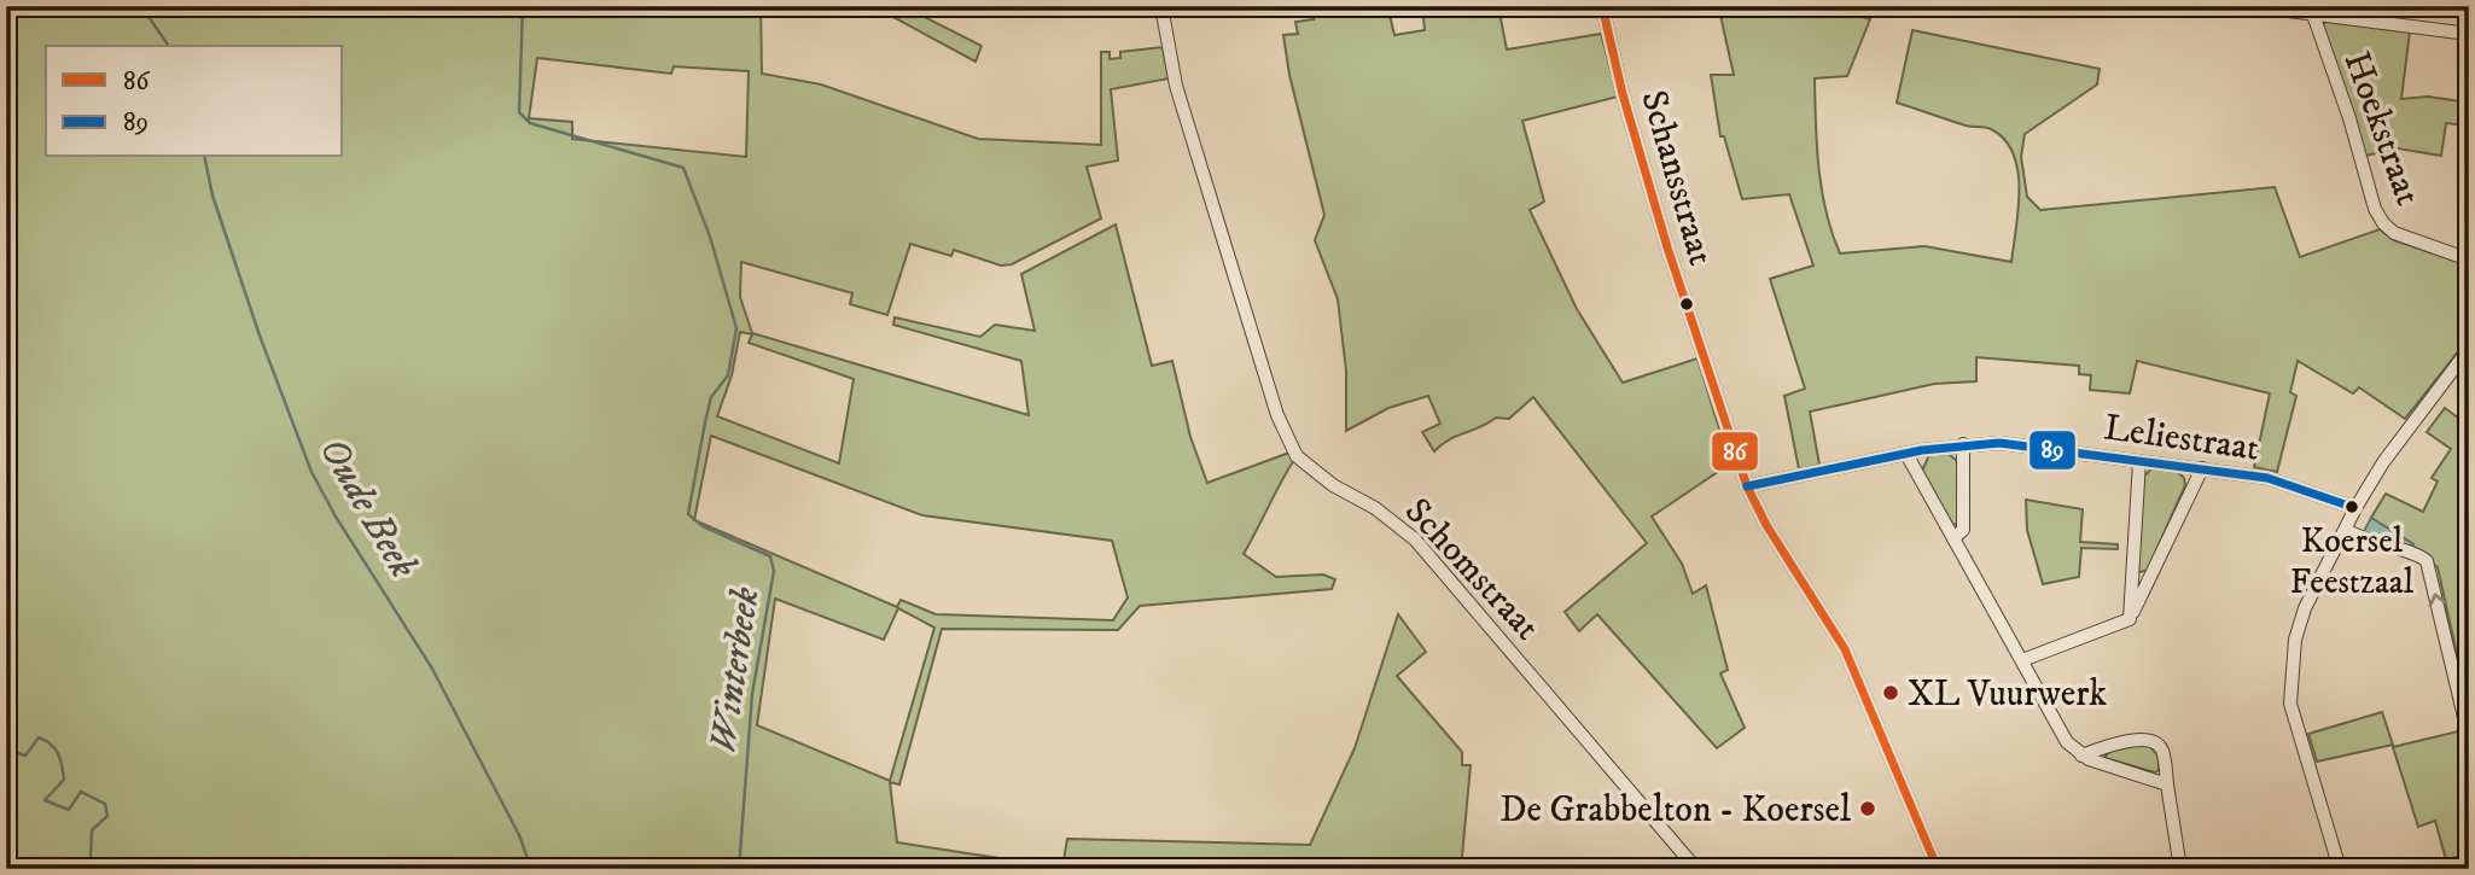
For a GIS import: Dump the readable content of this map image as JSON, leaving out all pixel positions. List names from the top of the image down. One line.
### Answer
{"streets":{"street":["Hoekstraat","Schansstraat","Leliestraat","Schomstraat"]},"crossings":[["Schansstraat","Leliestraat"]],"water":["Oude Beek","Winterbeek"],"places":["Koersel Feestzaal","XL Vuurwerk","De Grabbelton - Koersel"],"lines":["transit line 86","transit line 89"],"legend":["86","89"]}
